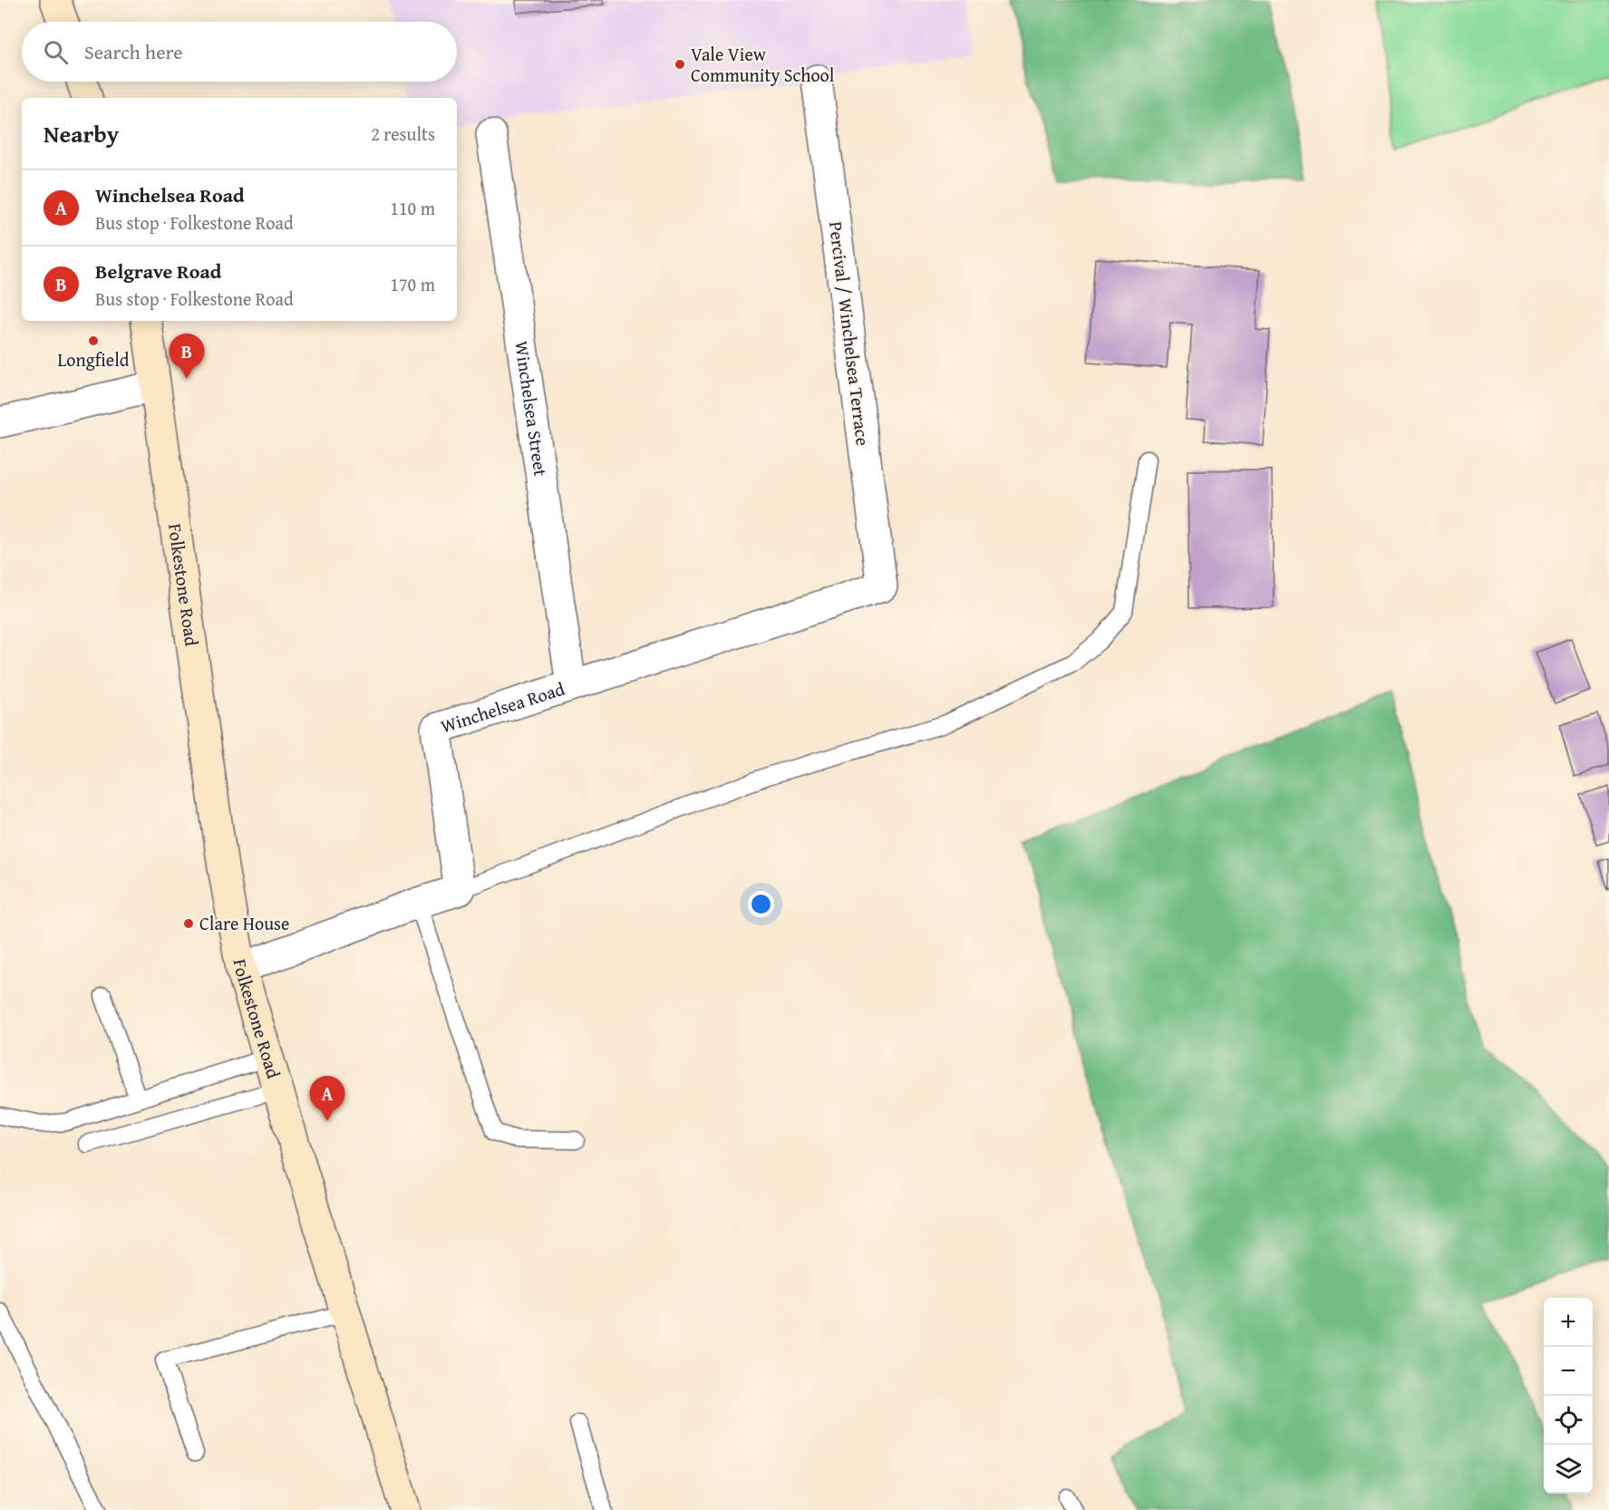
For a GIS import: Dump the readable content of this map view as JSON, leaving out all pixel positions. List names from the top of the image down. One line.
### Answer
{"streets":{"main road":["Folkestone Road"],"street":["Percival / Winchelsea Terrace","Winchelsea Street","Winchelsea Road"]},"crossings":[["Percival / Winchelsea Terrace","Winchelsea Road"],["Winchelsea Street","Winchelsea Road"]],"places":["Vale View Community School","Longfield","Clare House"],"page":{"search":"Search here","heading":["Nearby","2 results"],"list":[{"mark":"A","name":"Winchelsea Road","note":"Bus stop · Folkestone Road","value":"110 m"},{"mark":"B","name":"Belgrave Road","note":"Bus stop · Folkestone Road","value":"170 m"}],"pins":["B","A"],"map_buttons":["+","−"]}}
